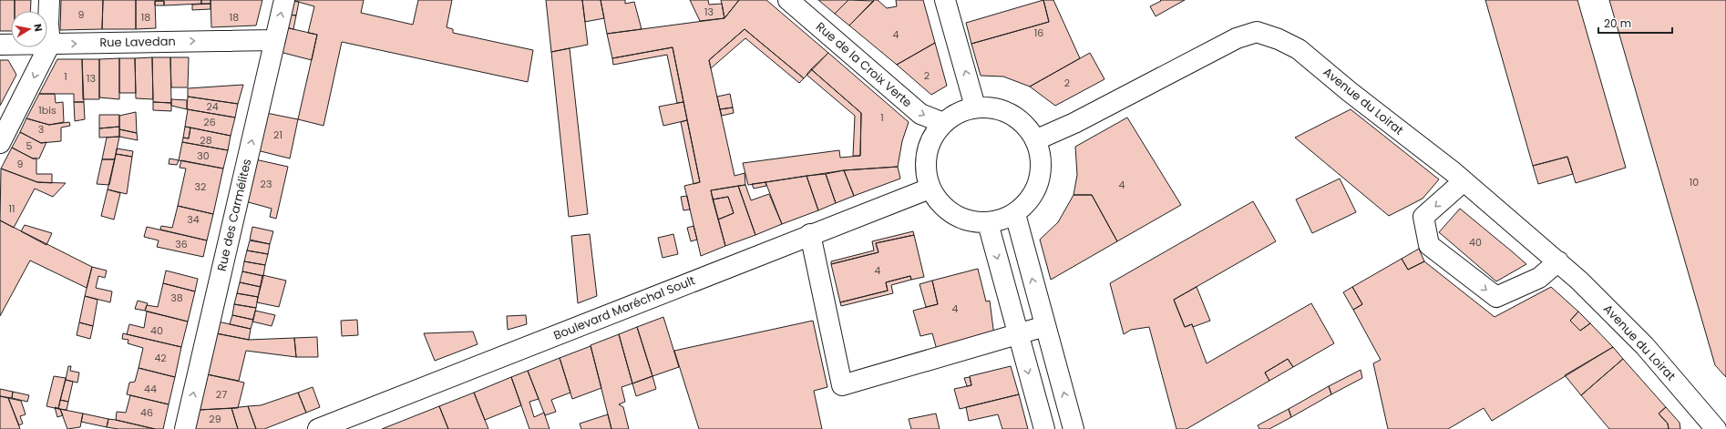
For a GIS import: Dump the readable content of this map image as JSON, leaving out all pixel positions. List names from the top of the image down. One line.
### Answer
{"streets":{"street":["Rue Lavedan","Rue de la Croix Verte","Avenue du Loirat","Rue des Carmélites","Boulevard Maréchal Soult"]},"crossings":[["Rue Lavedan","Rue des Carmélites"],["Rue de la Croix Verte","Avenue du Loirat"],["Rue de la Croix Verte","Boulevard Maréchal Soult"],["Avenue du Loirat","Boulevard Maréchal Soult"]],"one_way":["Rue Lavedan","Rue de la Croix Verte","Rue des Carmélites"],"house_numbers":["13","9","18","18","16","4","2","1","13","2","24","1bis","1","26","3","21","28","5","30","9","10","23","4","32","11","34","40","36","4","38","4","40","42","44","27","46","29"],"scale_bar":"20 m","north":"right"}
